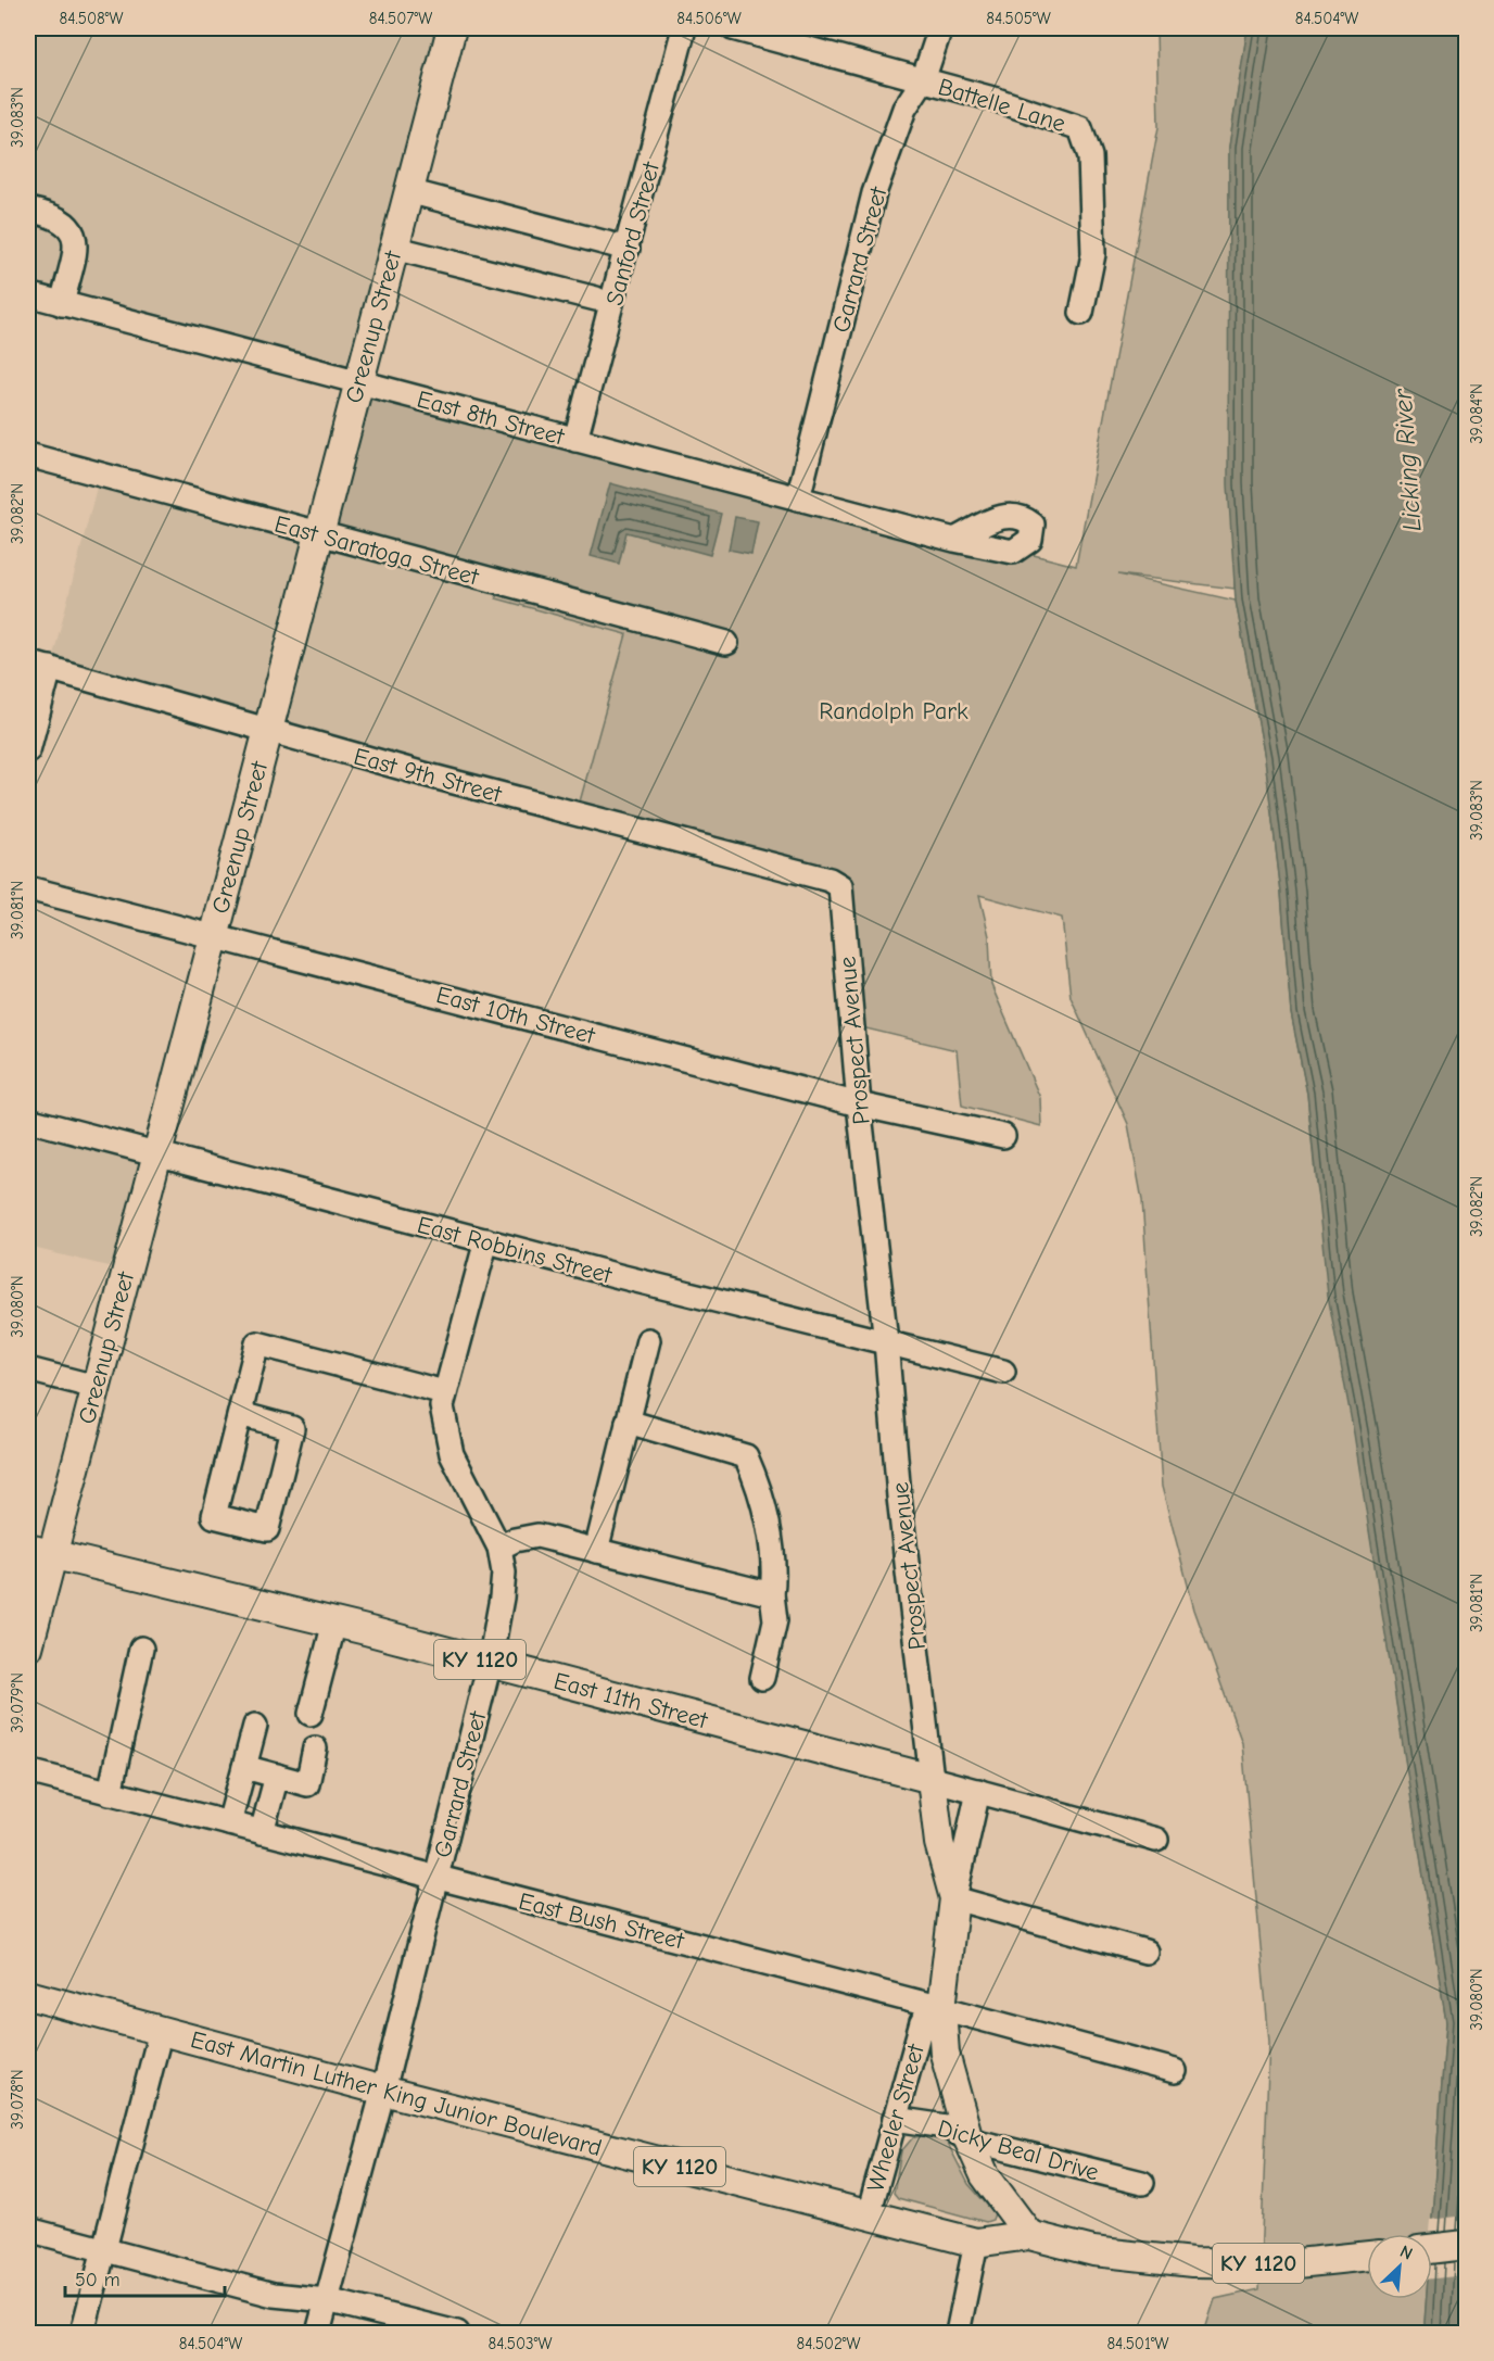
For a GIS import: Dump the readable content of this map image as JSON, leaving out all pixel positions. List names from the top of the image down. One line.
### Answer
{"streets":{"main road":["Greenup Street","Prospect Avenue","KY 1120","East 11th Street","East Martin Luther King Junior Boulevard"],"street":["Battelle Lane","Sanford Street","Garrard Street","East 8th Street","East Saratoga Street","East 9th Street","East 10th Street","East Robbins Street","East Bush Street","Wheeler Street","Dicky Beal Drive"]},"crossings":[["Battelle Lane","Garrard Street"],["Sanford Street","East 8th Street"],["Garrard Street","East 8th Street"],["Garrard Street","East Robbins Street"],["Garrard Street","East 11th Street"],["Garrard Street","East Bush Street"],["Garrard Street","East Martin Luther King Junior Boulevard"],["Greenup Street","East 8th Street"],["Greenup Street","East Saratoga Street"],["Greenup Street","East 9th Street"],["Greenup Street","East 10th Street"],["Greenup Street","East Robbins Street"],["Greenup Street","East 11th Street"],["East 9th Street","Prospect Avenue"],["East 10th Street","Prospect Avenue"],["Prospect Avenue","East Robbins Street"],["Prospect Avenue","East 11th Street"],["Prospect Avenue","East Bush Street"],["Prospect Avenue","East Martin Luther King Junior Boulevard"],["Prospect Avenue","Wheeler Street"],["Prospect Avenue","Dicky Beal Drive"],["East Bush Street","Wheeler Street"],["East Martin Luther King Junior Boulevard","Wheeler Street"],["Wheeler Street","Dicky Beal Drive"]],"water":["Licking River"],"parks":["Randolph Park"],"scale_bar":"50 m","north":"top right","coordinates":["84.508°W","84.507°W","84.506°W","84.505°W","84.504°W","39.083°N","39.084°N","39.082°N","39.081°N","39.080°N","39.079°N","39.078°N","84.503°W","84.502°W","84.501°W"]}
